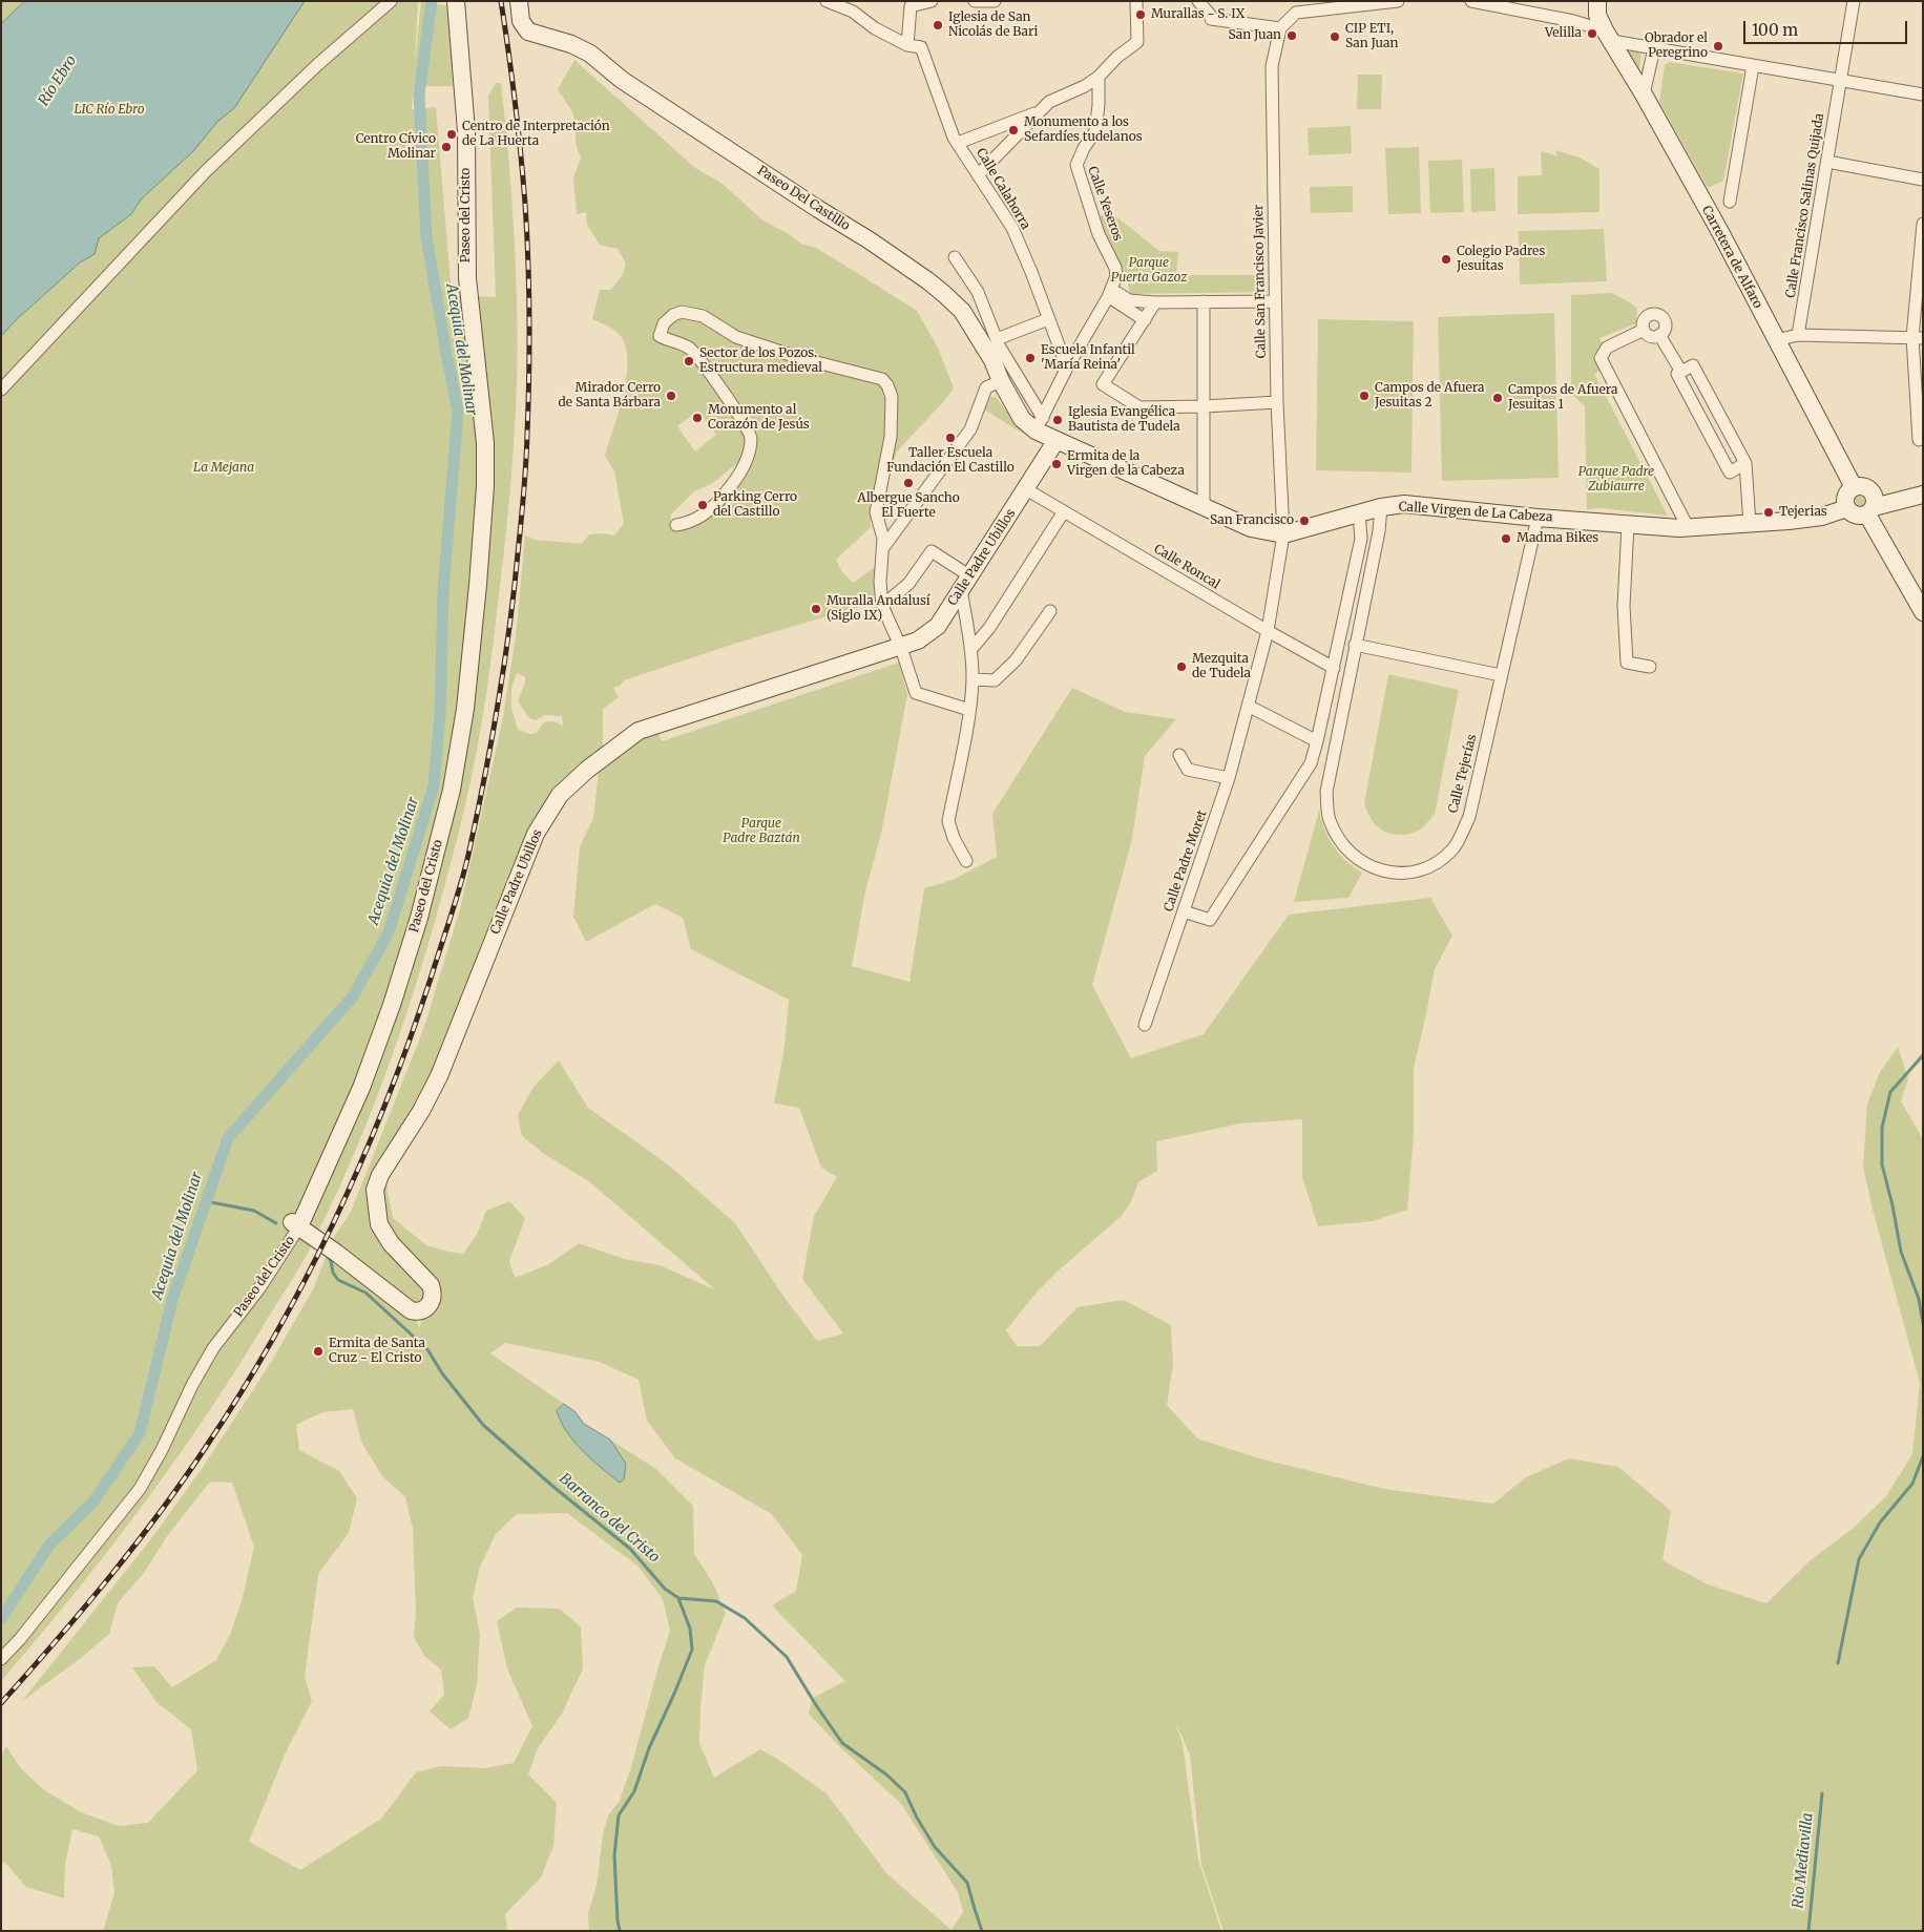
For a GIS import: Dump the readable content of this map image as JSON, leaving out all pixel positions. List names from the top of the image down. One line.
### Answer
{"streets":{"street":["Calle Calahorra","Paseo Del Castillo","Calle Yeseros","Calle Francisco Salinas Quijada","Paseo del Cristo","Carretera de Alfaro","Calle San Francisco Javier","Calle Virgen de La Cabeza","Calle Padre Ubillos","Calle Roncal","Calle Tejerías","Calle Padre Moret"]},"crossings":[["Calle Calahorra","Calle Yeseros"],["Paseo Del Castillo","Calle Yeseros"],["Paseo Del Castillo","Calle Virgen de La Cabeza"],["Calle Yeseros","Calle Virgen de La Cabeza"],["Paseo del Cristo","Calle Padre Ubillos"],["Carretera de Alfaro","Calle Virgen de La Cabeza"],["Calle San Francisco Javier","Calle Virgen de La Cabeza"],["Calle San Francisco Javier","Calle Padre Moret"],["Calle Virgen de La Cabeza","Calle Padre Ubillos"],["Calle Virgen de La Cabeza","Calle Tejerías"],["Calle Virgen de La Cabeza","Calle Padre Moret"],["Calle Padre Ubillos","Calle Roncal"],["Calle Roncal","Calle Padre Moret"]],"water":["Río Ebro","Acequia del Molinar","Barranco del Cristo","Rio Mediavilla"],"parks":["LIC Río Ebro","Parque Puerta Gazoz","La Mejana","Parque Padre Zubiaurre","Parque Padre Baztán"],"places":["Murallas - S. IX","Iglesia de San Nicolás de Bari","Velilla","San Juan","CIP ETI, San Juan","Obrador el Peregrino","Monumento a los Sefardíes tudelanos","Centro de Interpretación de La Huerta","Centro Cívico Molinar","Colegio Padres Jesuitas","Escuela Infantil 'María Reina'","Sector de los Pozos. Estructura medieval","Mirador Cerro de Santa Bárbara","Campos de Afuera Jesuitas 2","Campos de Afuera Jesuitas 1","Monumento al Corazón de Jesús","Iglesia Evangélica Bautista de Tudela","Taller Escuela Fundación El Castillo","Ermita de la Virgen de la Cabeza","Albergue Sancho El Fuerte","Parking Cerro del Castillo","Tejerias","San Francisco","Madma Bikes","Muralla Andalusí (Siglo IX)","Mezquita de Tudela","Ermita de Santa Cruz - El Cristo"],"scale_bar":"100 m"}
